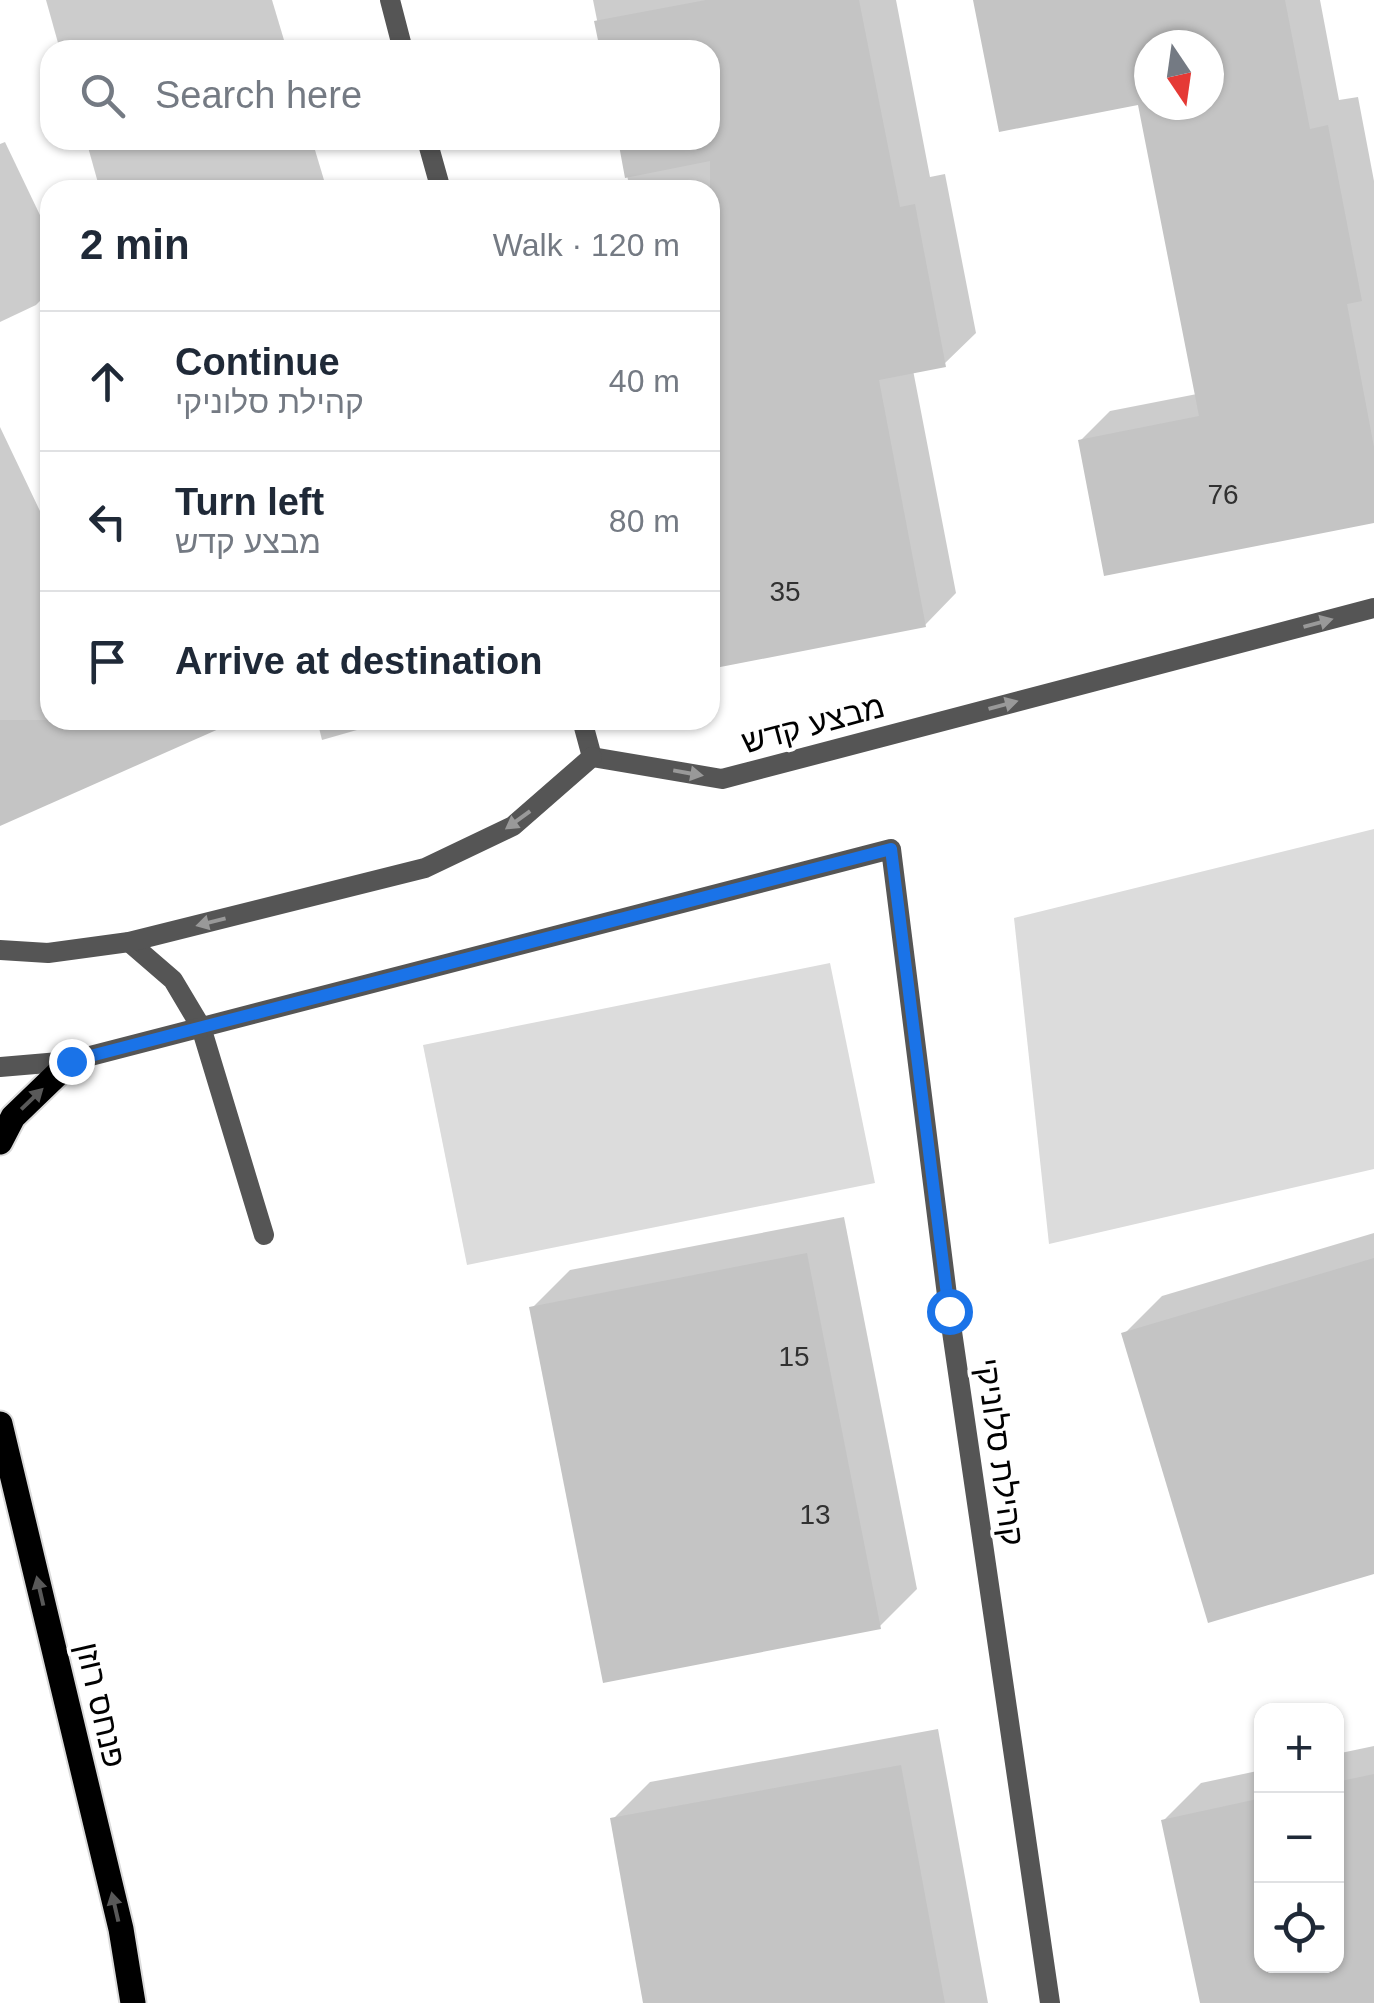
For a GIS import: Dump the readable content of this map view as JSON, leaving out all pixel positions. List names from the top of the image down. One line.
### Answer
{"streets":{"main road":["פנחס רוזן"],"street":["מבצע קדש","קהילת סלוניקי"]},"one_way":["מבצע קדש","פנחס רוזן"],"house_numbers":["76","35","15","13"],"north":"bottom","page":{"search":"Search here","heading":["2 min","Walk · 120 m"],"list":[["Continue","קהילת סלוניקי","40 m"],["Turn left","מבצע קדש","80 m"],"Arrive at destination"],"map_buttons":["+","−"]}}
